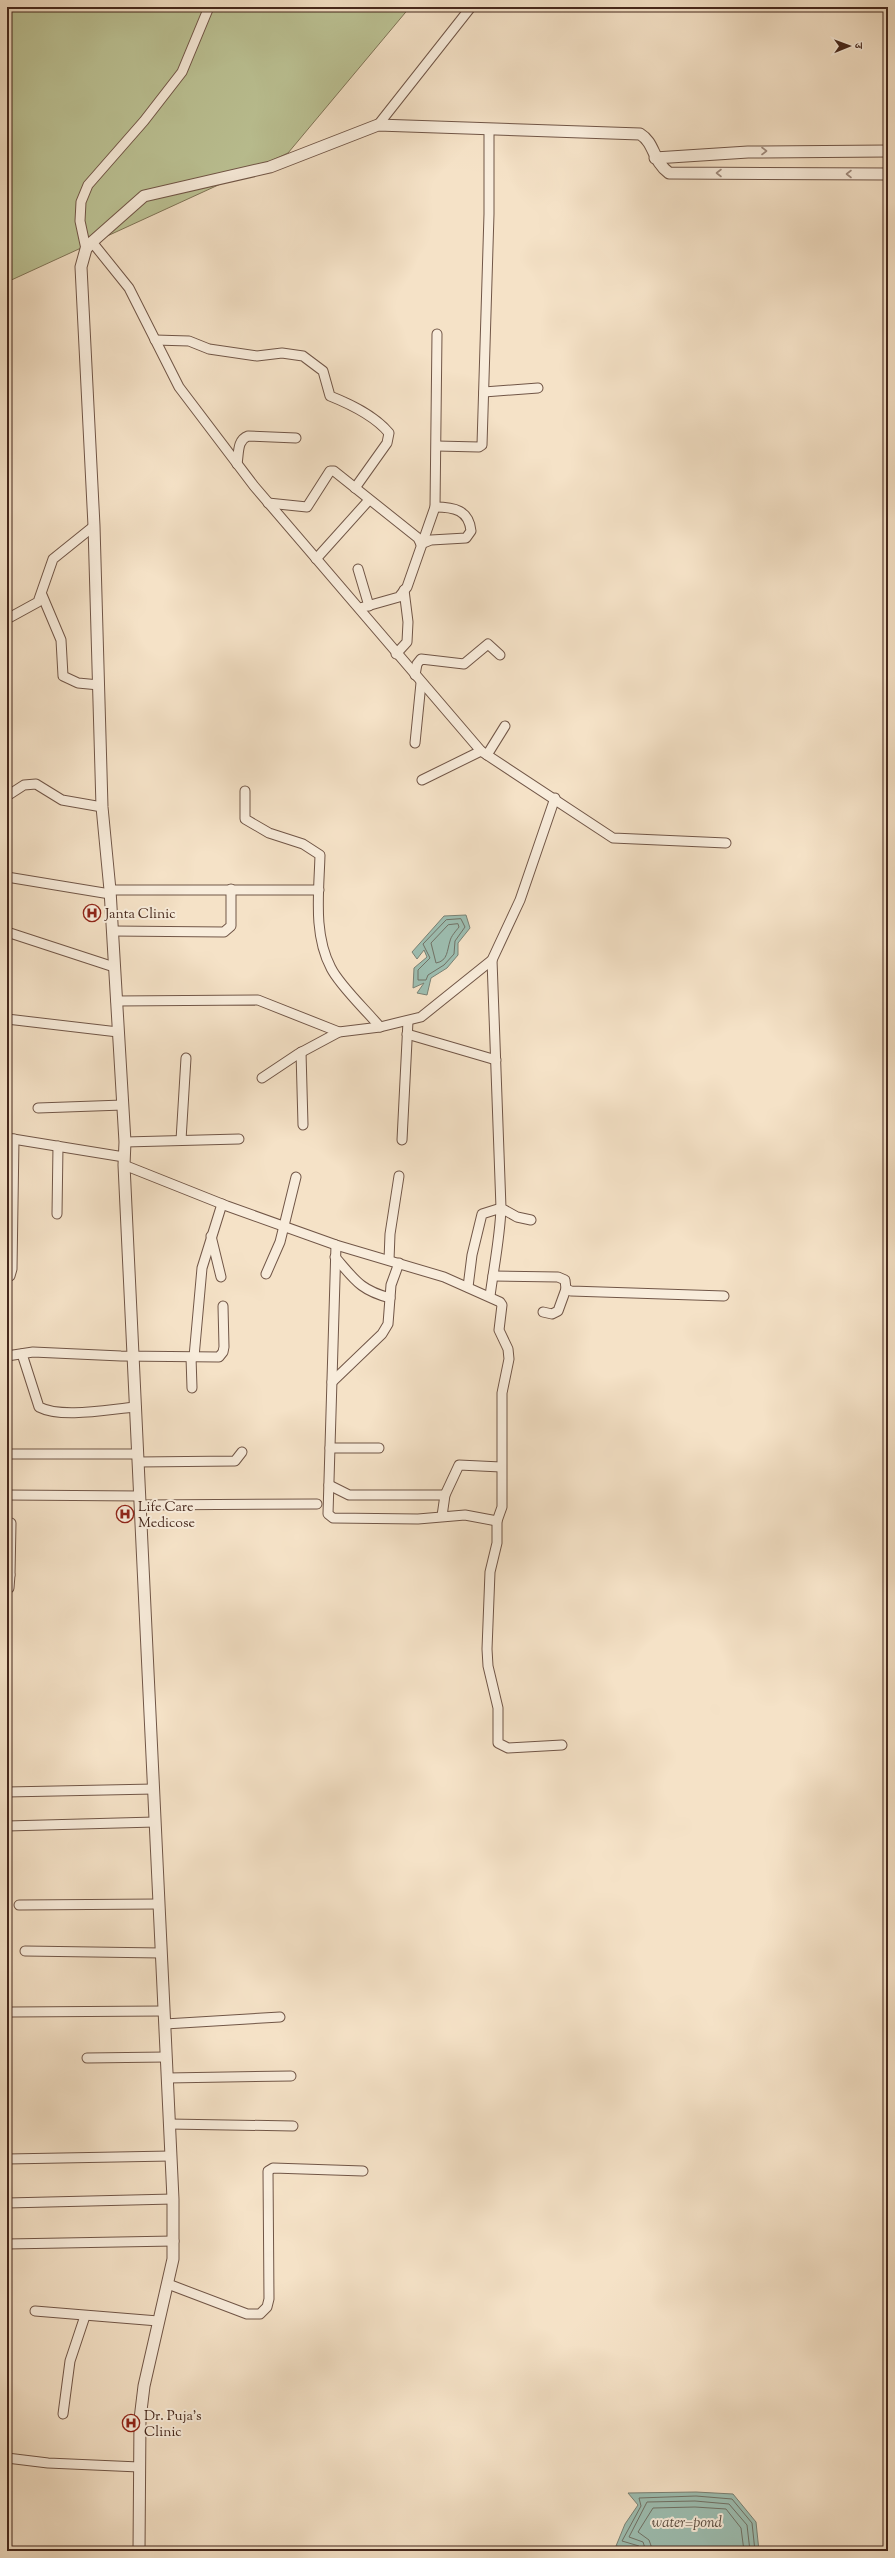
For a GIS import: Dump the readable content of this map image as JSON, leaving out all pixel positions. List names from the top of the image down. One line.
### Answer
{"water":["water=pond"],"places":{"hospital":["Janta Clinic","Life Care Medicose","Dr. Puja's Clinic"]},"north":"right"}
